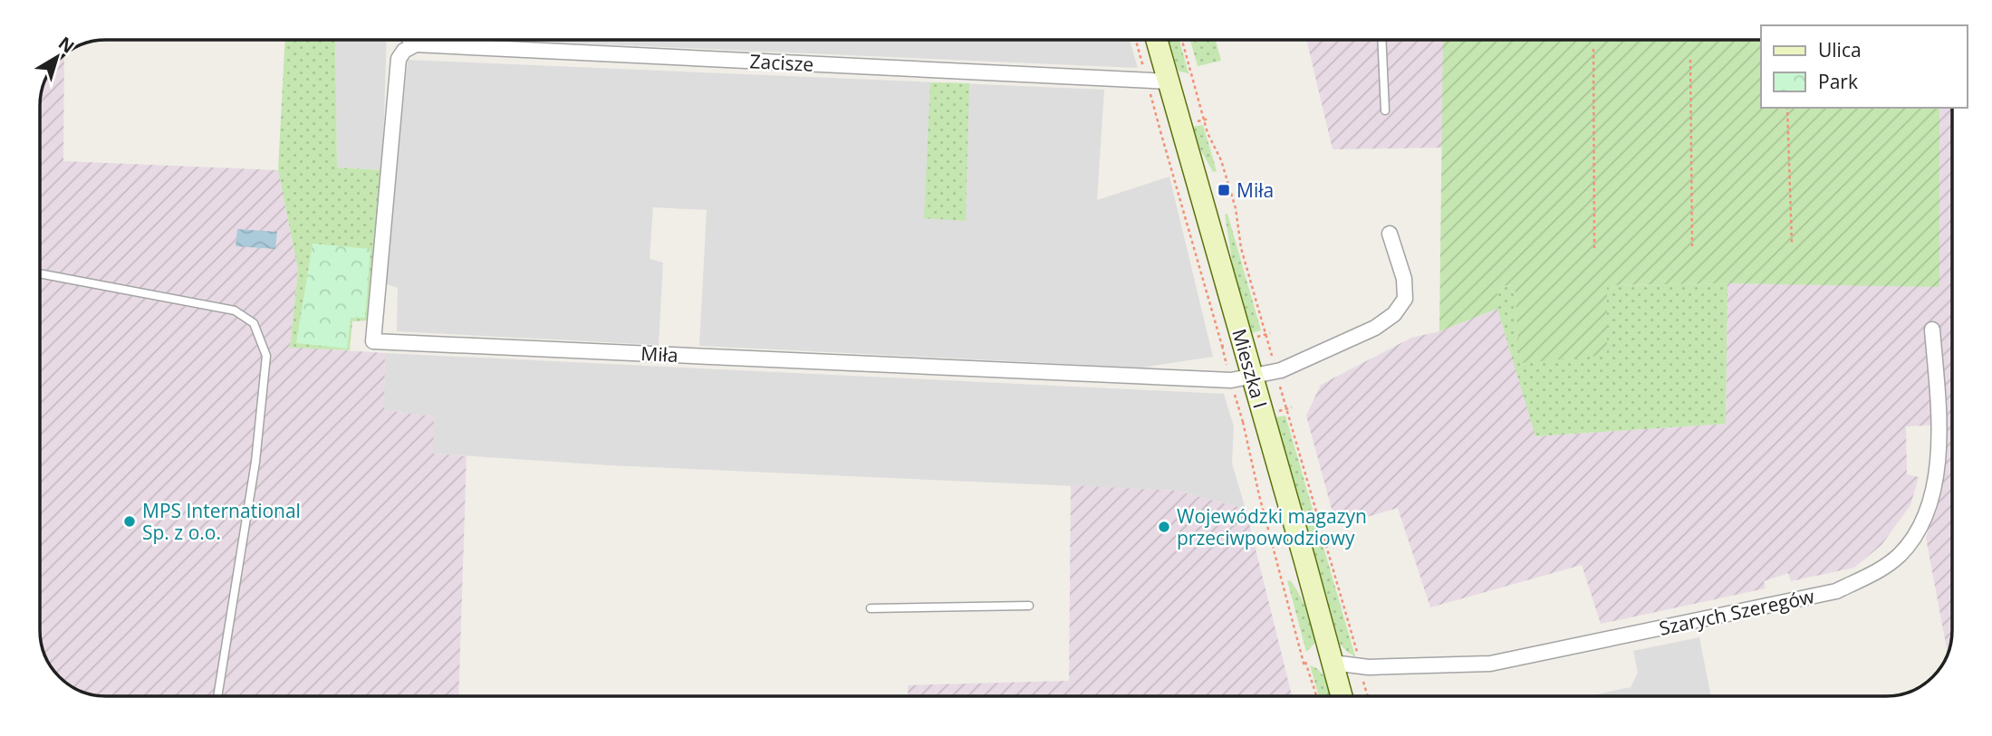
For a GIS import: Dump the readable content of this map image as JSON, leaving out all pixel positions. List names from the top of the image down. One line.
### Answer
{"streets":{"street":["Zacisze","Miła","Mieszka I","Szarych Szeregów"]},"crossings":[["Zacisze","Miła"],["Zacisze","Mieszka I"],["Miła","Mieszka I"],["Mieszka I","Szarych Szeregów"]],"places":{"transit":["Miła"],"other":["MPS International Sp. z o.o.","Wojewódzki magazyn przeciwpowodziowy"]},"legend":["Ulica","Park"],"north":"top right"}
